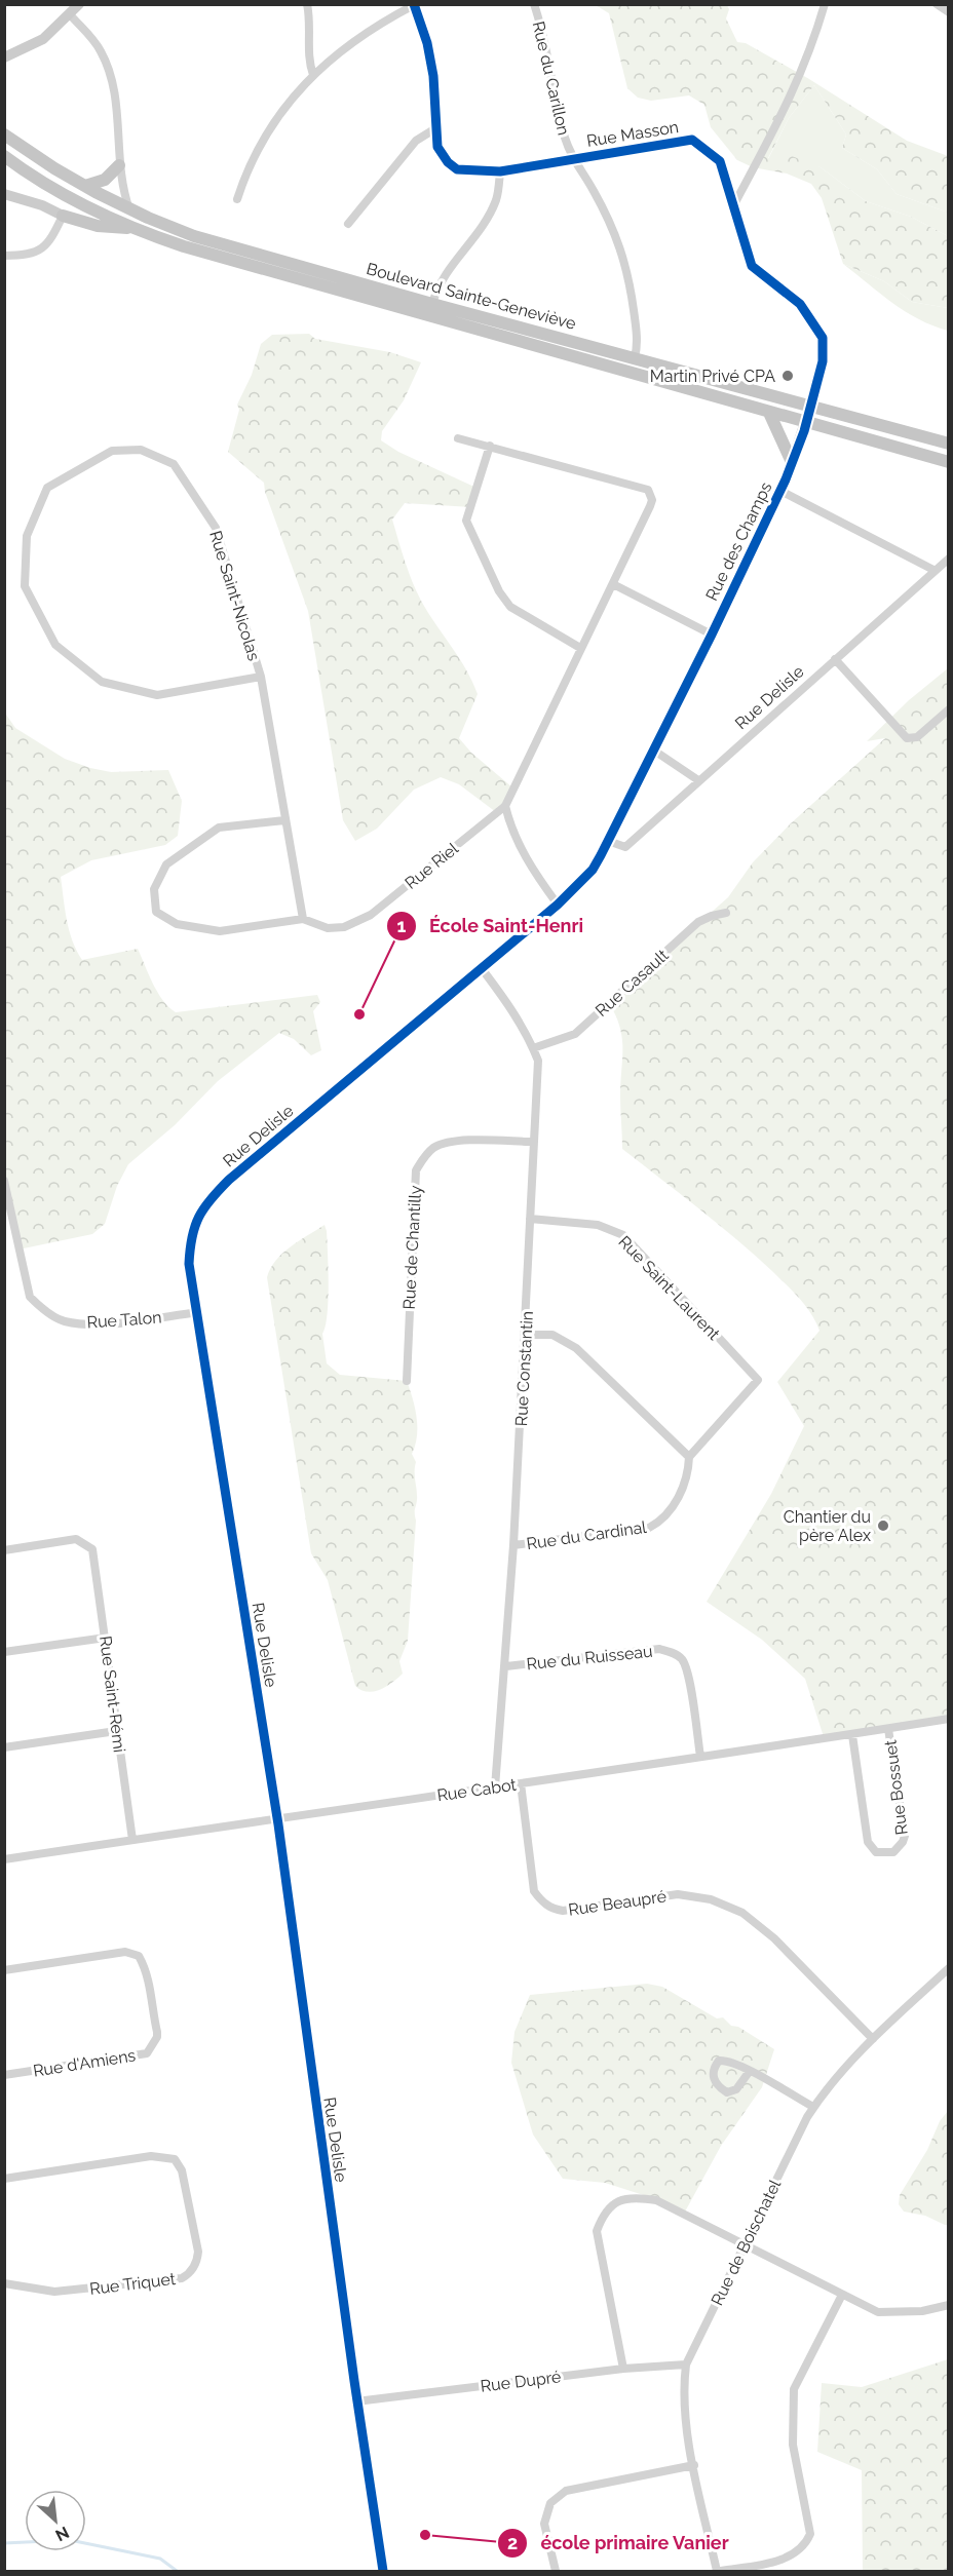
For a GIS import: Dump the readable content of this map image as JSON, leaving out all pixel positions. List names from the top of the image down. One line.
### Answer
{"streets":{"main road":["Boulevard Sainte-Geneviève"],"street":["Rue du Carillon","Rue Masson","Rue des Champs","Rue Saint-Nicolas","Rue Delisle","Rue Riel","Rue Casault","Rue de Chantilly","Rue Saint-Laurent","Rue Talon","Rue Constantin","Rue du Cardinal","Rue du Ruisseau","Rue Saint-Rémi","Rue Bossuet","Rue Cabot","Rue Beaupré","Rue d'Amiens","Rue de Boischatel","Rue Triquet","Rue Dupré"]},"crossings":[["Rue du Carillon","Rue Masson"],["Rue du Carillon","Boulevard Sainte-Geneviève"],["Rue Masson","Rue des Champs"],["Boulevard Sainte-Geneviève","Rue des Champs"],["Rue des Champs","Rue Delisle"],["Rue Saint-Nicolas","Rue Riel"],["Rue Delisle","Rue Talon"],["Rue Delisle","Rue Constantin"],["Rue Delisle","Rue Cabot"],["Rue Delisle","Rue Dupré"],["Rue Casault","Rue Constantin"],["Rue de Chantilly","Rue Constantin"],["Rue Saint-Laurent","Rue Constantin"],["Rue Saint-Laurent","Rue du Cardinal"],["Rue Constantin","Rue du Cardinal"],["Rue Constantin","Rue du Ruisseau"],["Rue Constantin","Rue Cabot"],["Rue du Ruisseau","Rue Cabot"],["Rue Saint-Rémi","Rue Cabot"],["Rue Bossuet","Rue Cabot"],["Rue Cabot","Rue Beaupré"],["Rue Beaupré","Rue de Boischatel"],["Rue de Boischatel","Rue Dupré"]],"places":["Martin Privé CPA","École Saint-Henri","Chantier du père Alex","école primaire Vanier"],"north":"bottom right"}
